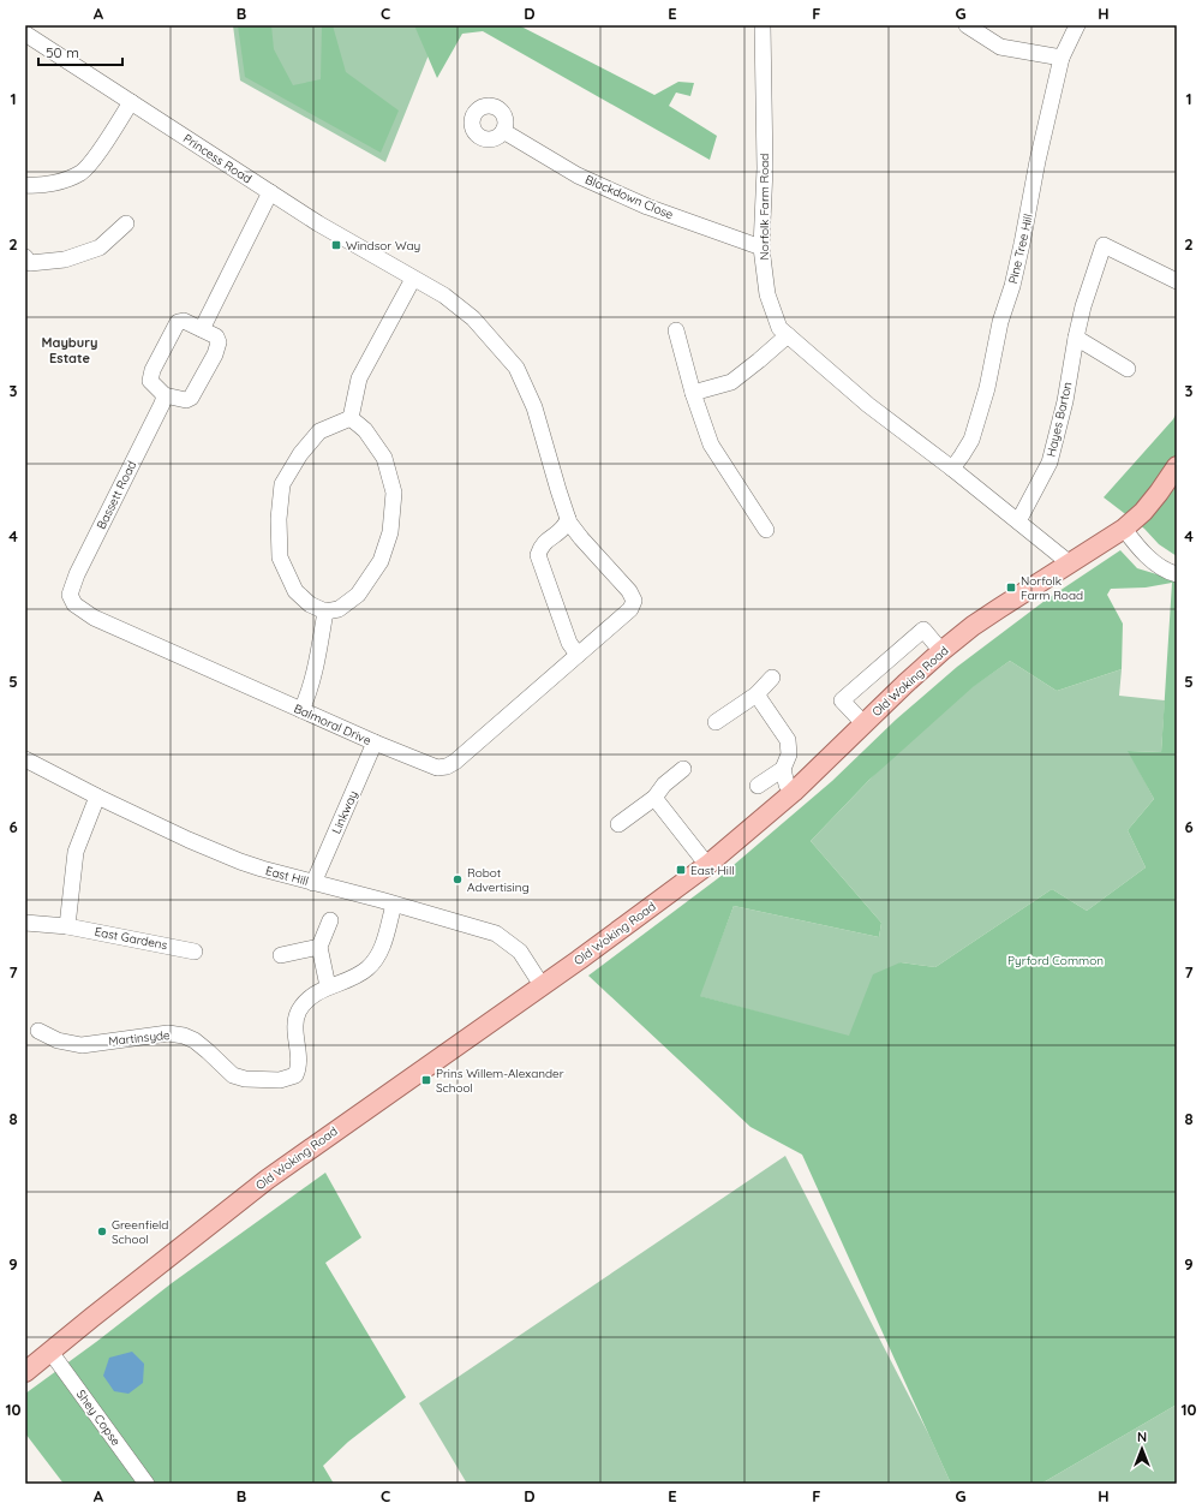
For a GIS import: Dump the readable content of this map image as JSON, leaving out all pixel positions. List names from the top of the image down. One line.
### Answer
{"streets":{"main road":["Old Woking Road"],"street":["Princess Road","Blackdown Close","Norfolk Farm Road","Pine Tree Hill","Hayes Barton","Bassett Road","Balmoral Drive","Linkway","East Hill","East Gardens","Martinsyde","Shey Copse"]},"crossings":[["Princess Road","Balmoral Drive"],["Blackdown Close","Norfolk Farm Road"],["Norfolk Farm Road","Pine Tree Hill"],["Norfolk Farm Road","Hayes Barton"],["Norfolk Farm Road","Old Woking Road"],["Bassett Road","Balmoral Drive"],["Old Woking Road","East Hill"],["Old Woking Road","Shey Copse"],["Balmoral Drive","Linkway"],["Linkway","East Hill"],["East Hill","Martinsyde"]],"districts":["Maybury Estate"],"parks":["Pyrford Common"],"places":{"transit":["Windsor Way","Norfolk Farm Road","East Hill","Prins Willem-Alexander School"],"other":["Robot Advertising","Greenfield School"]},"scale_bar":"50 m","north":"top","grid":{"columns":["A","B","C","D","E","F","G","H"],"rows":["1","2","3","4","5","6","7","8","9","10"]}}
